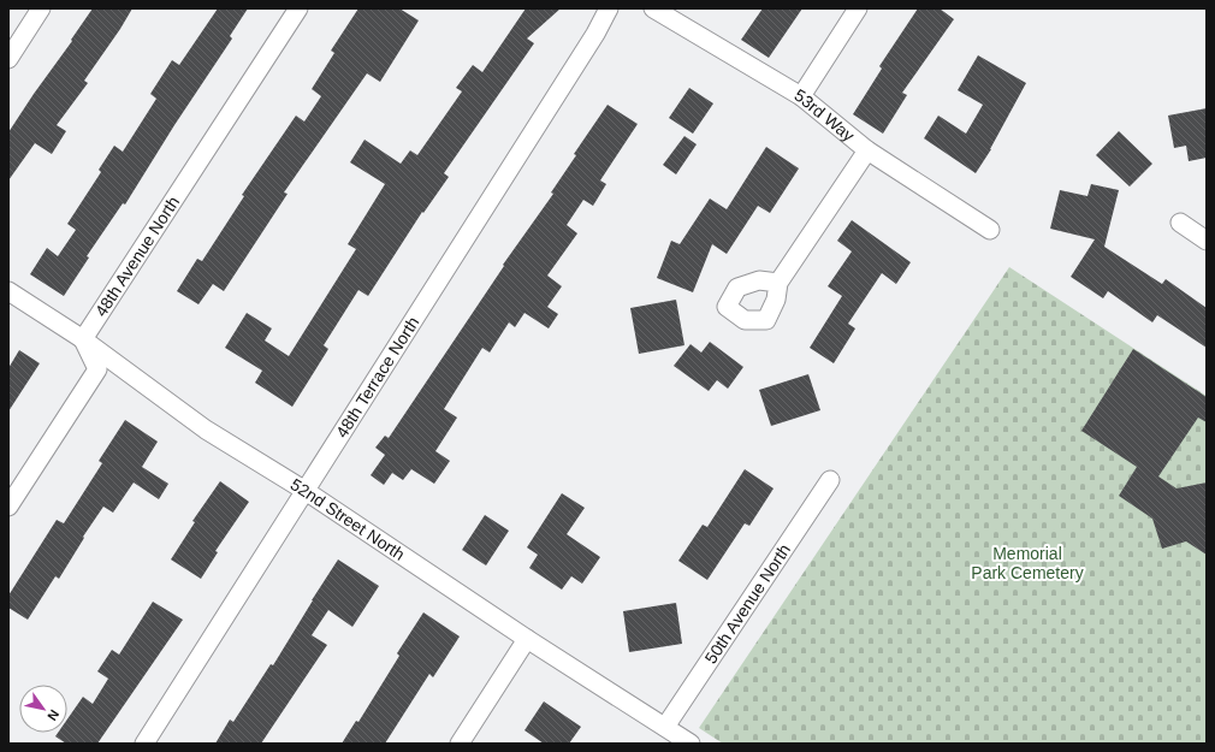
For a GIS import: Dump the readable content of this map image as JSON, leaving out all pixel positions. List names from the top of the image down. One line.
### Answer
{"streets":{"street":["53rd Way","48th Avenue North","48th Terrace North","52nd Street North","50th Avenue North"]},"crossings":[["48th Avenue North","52nd Street North"],["48th Terrace North","52nd Street North"],["52nd Street North","50th Avenue North"]],"parks":["Memorial Park Cemetery"],"north":"bottom right"}
